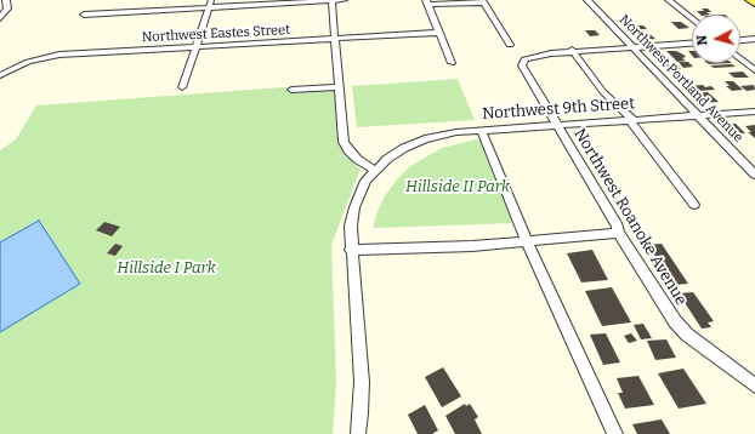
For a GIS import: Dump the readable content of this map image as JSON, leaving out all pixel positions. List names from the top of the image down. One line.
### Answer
{"streets":{"street":["Northwest Eastes Street","Northwest Portland Avenue","Northwest 9th Street","Northwest Roanoke Avenue"]},"crossings":[["Northwest Portland Avenue","Northwest 9th Street"],["Northwest 9th Street","Northwest Roanoke Avenue"]],"parks":["Hillside II Park","Hillside I Park"],"north":"left"}
